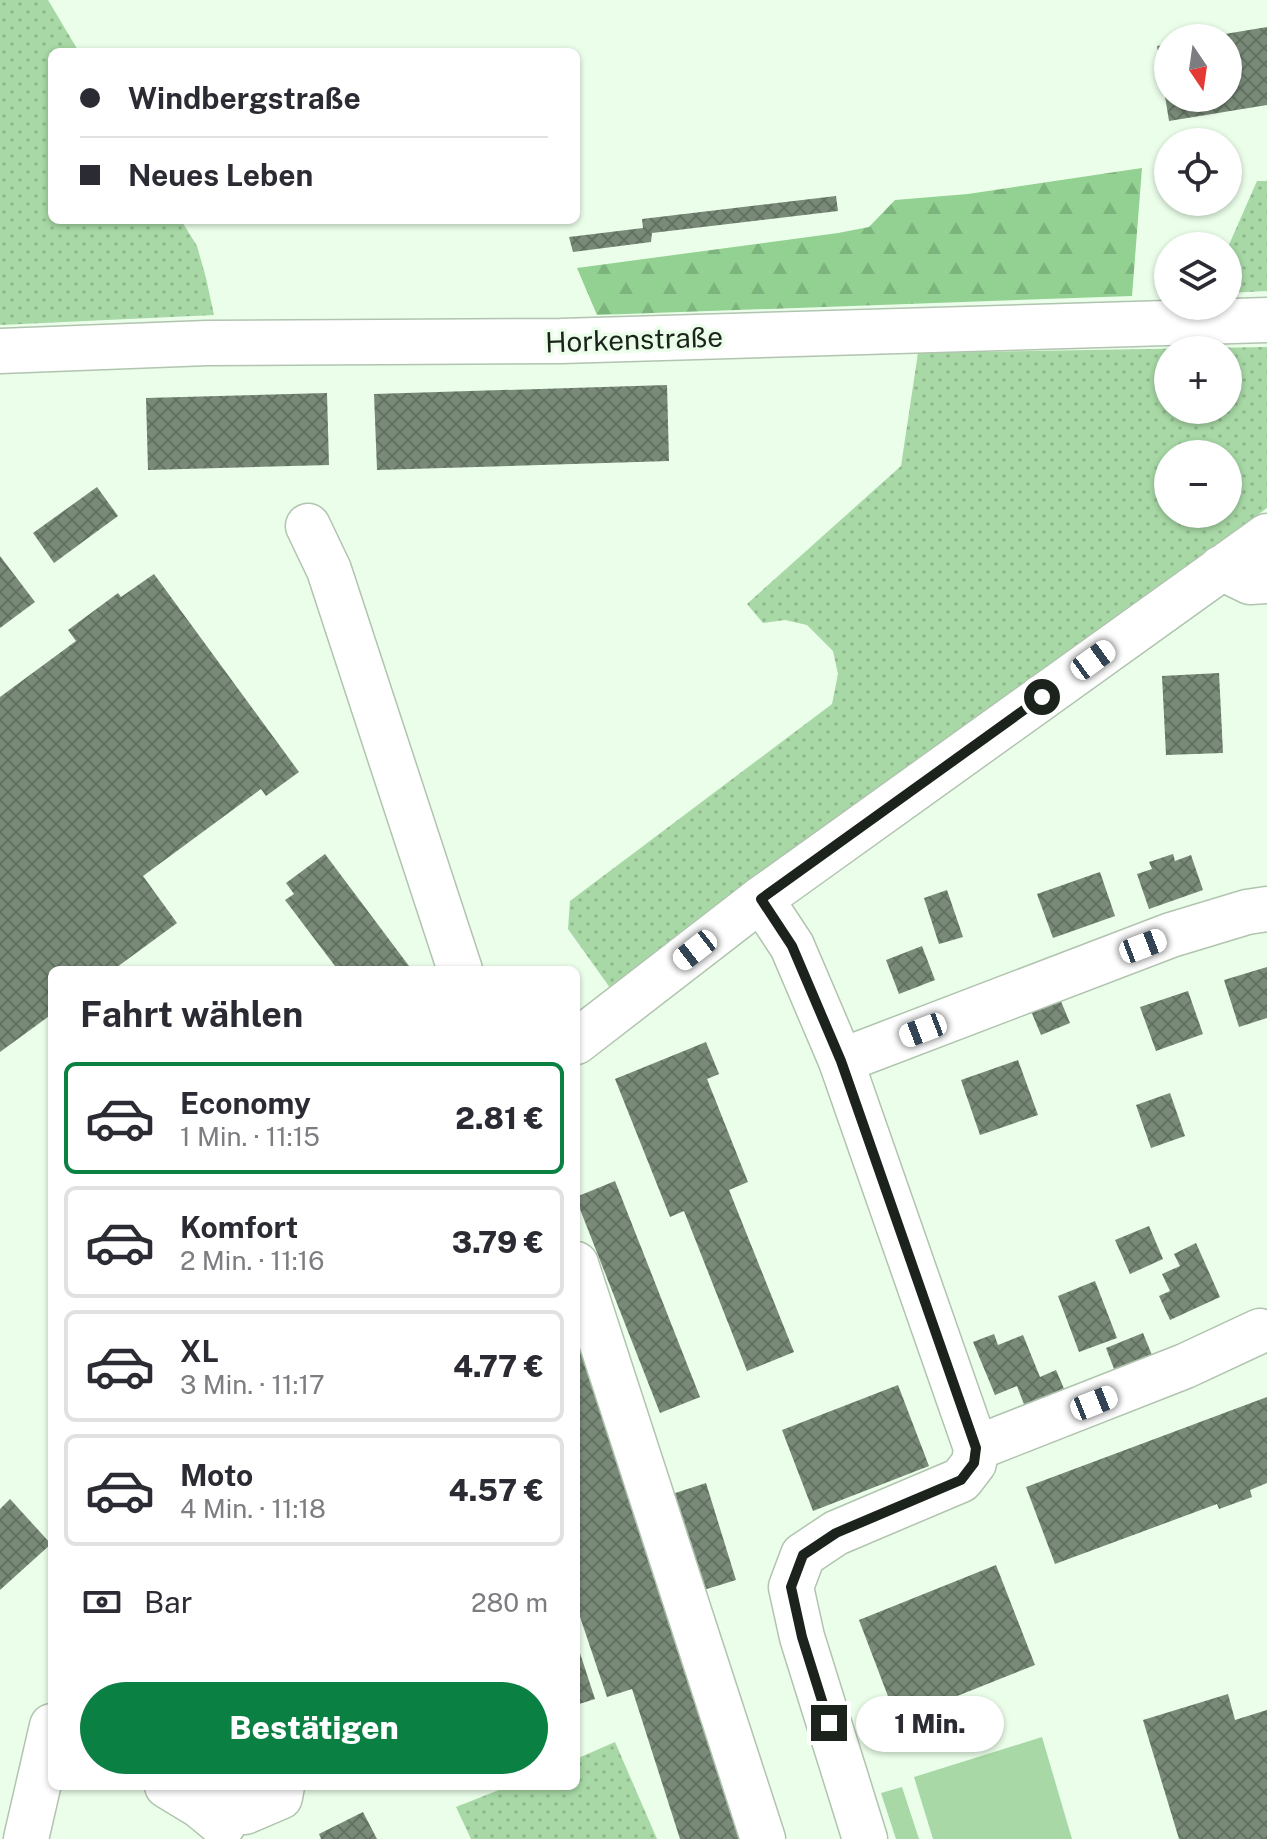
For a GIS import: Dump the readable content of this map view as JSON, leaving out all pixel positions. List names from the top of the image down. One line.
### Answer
{"streets":{"street":["Horkenstraße"]},"north":"bottom","page":{"map_buttons":["+","−"],"banner":["Windbergstraße","Neues Leben"],"heading":"Fahrt wählen","list":[{"name":"Economy","note":"1 Min. · 11:15","value":"2.81 €"},{"name":"Komfort","note":"2 Min. · 11:16","value":"3.79 €"},{"name":"XL","note":"3 Min. · 11:17","value":"4.77 €"},{"name":"Moto","note":"4 Min. · 11:18","value":"4.57 €"}],"pay":["Bar","280 m"],"buttons":"Bestätigen","bubble":"1 Min."}}
